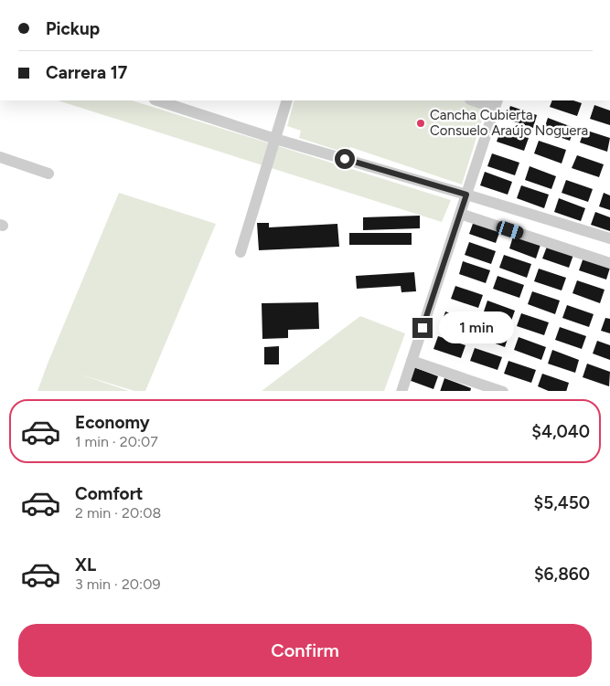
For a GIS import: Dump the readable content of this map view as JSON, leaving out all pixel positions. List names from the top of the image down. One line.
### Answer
{"places":["Cancha Cubierta Consuelo Araújo Noguera"],"page":{"banner":["Pickup","Carrera 17"],"bubble":"1 min","list":[{"name":"Economy","note":"1 min · 20:07","value":"$4,040"},{"name":"Comfort","note":"2 min · 20:08","value":"$5,450"},{"name":"XL","note":"3 min · 20:09","value":"$6,860"}],"buttons":"Confirm"}}
